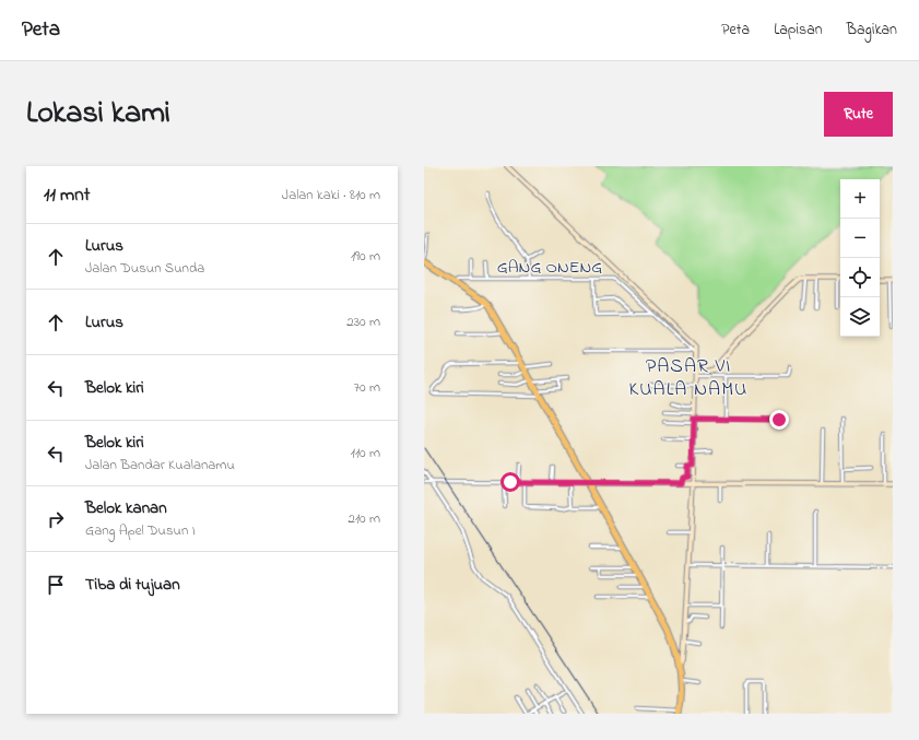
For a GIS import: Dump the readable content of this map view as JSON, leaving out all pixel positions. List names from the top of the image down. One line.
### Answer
{"streets":{"street":["GANG ONENG"]},"districts":["PASAR VI KUALA NAMU"],"page":{"header":"Peta","nav":["Peta","Lapisan","Bagikan"],"title":"Lokasi kami","buttons":"Rute","heading":["11 mnt","Jalan kaki · 810 m"],"map_buttons":["+","−"],"list":[["Lurus","Jalan Dusun Sunda","190 m"],["Lurus","230 m"],["Belok kiri","70 m"],["Belok kiri","Jalan Bandar Kualanamu","110 m"],["Belok kanan","Gang Apel Dusun I","210 m"],"Tiba di tujuan"]}}
